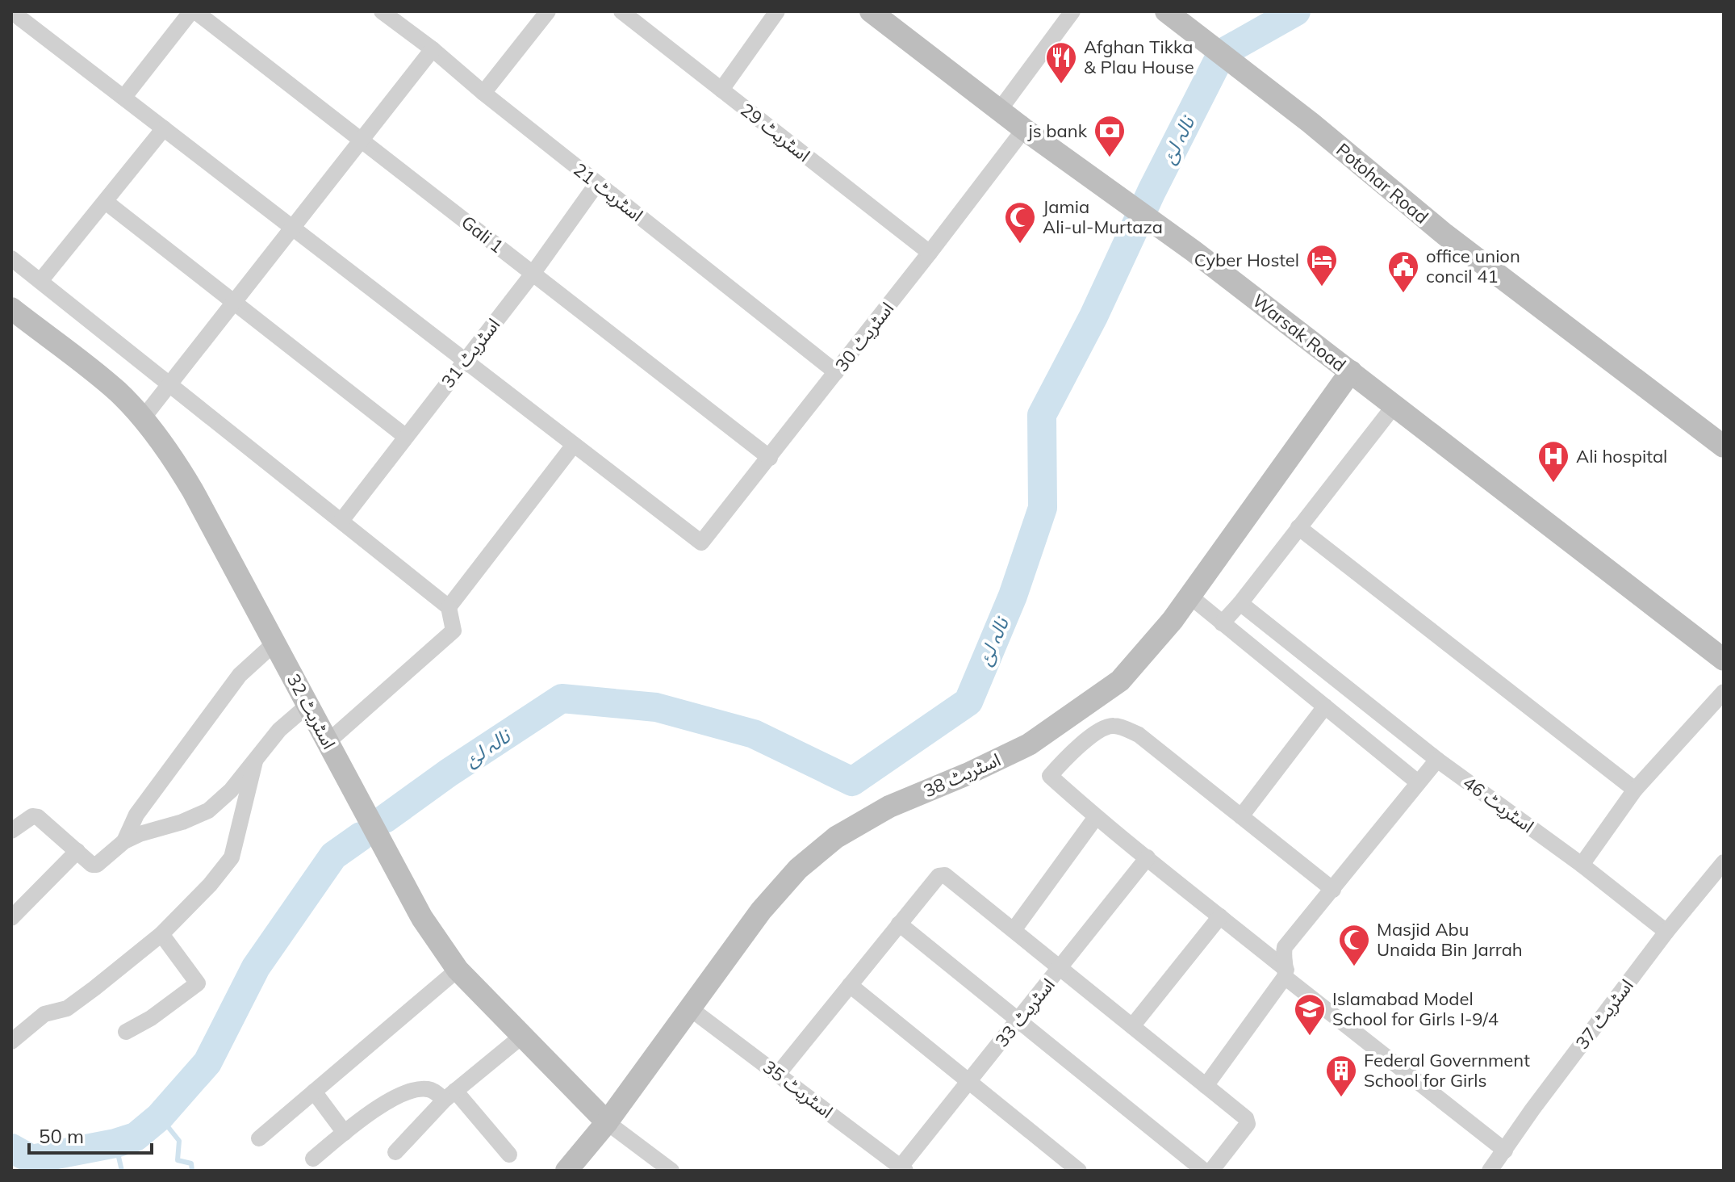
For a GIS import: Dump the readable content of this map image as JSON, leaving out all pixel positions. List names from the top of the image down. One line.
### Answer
{"streets":{"street":["اسٹریٹ 29","Potohar Road","اسٹریٹ 21","Gali 1","Warsak Road","اسٹریٹ 30","اسٹریٹ 31","اسٹریٹ 32","اسٹریٹ 38","اسٹریٹ 46","اسٹریٹ 33","اسٹریٹ 37","اسٹریٹ 35"]},"crossings":[["اسٹریٹ 29","اسٹریٹ 30"],["اسٹریٹ 21","اسٹریٹ 30"],["اسٹریٹ 21","اسٹریٹ 31"],["Gali 1","اسٹریٹ 30"],["Gali 1","اسٹریٹ 31"],["Warsak Road","اسٹریٹ 30"],["Warsak Road","اسٹریٹ 38"],["اسٹریٹ 32","اسٹریٹ 38"],["اسٹریٹ 38","اسٹریٹ 35"],["اسٹریٹ 46","اسٹریٹ 37"],["اسٹریٹ 33","اسٹریٹ 35"]],"water":["نالہ لئ"],"places":{"restaurant":["Afghan Tikka & Plau House"],"bank":["js bank"],"mosque":["Jamia Ali-ul-Murtaza","Masjid Abu Unaida Bin Jarrah"],"hotel":["Cyber Hostel"],"public building":["office union concil 41"],"hospital":["Ali hospital"],"school or university":["Islamabad Model School for Girls I-9/4"],"building":["Federal Government School for Girls"]},"scale_bar":"50 m"}
